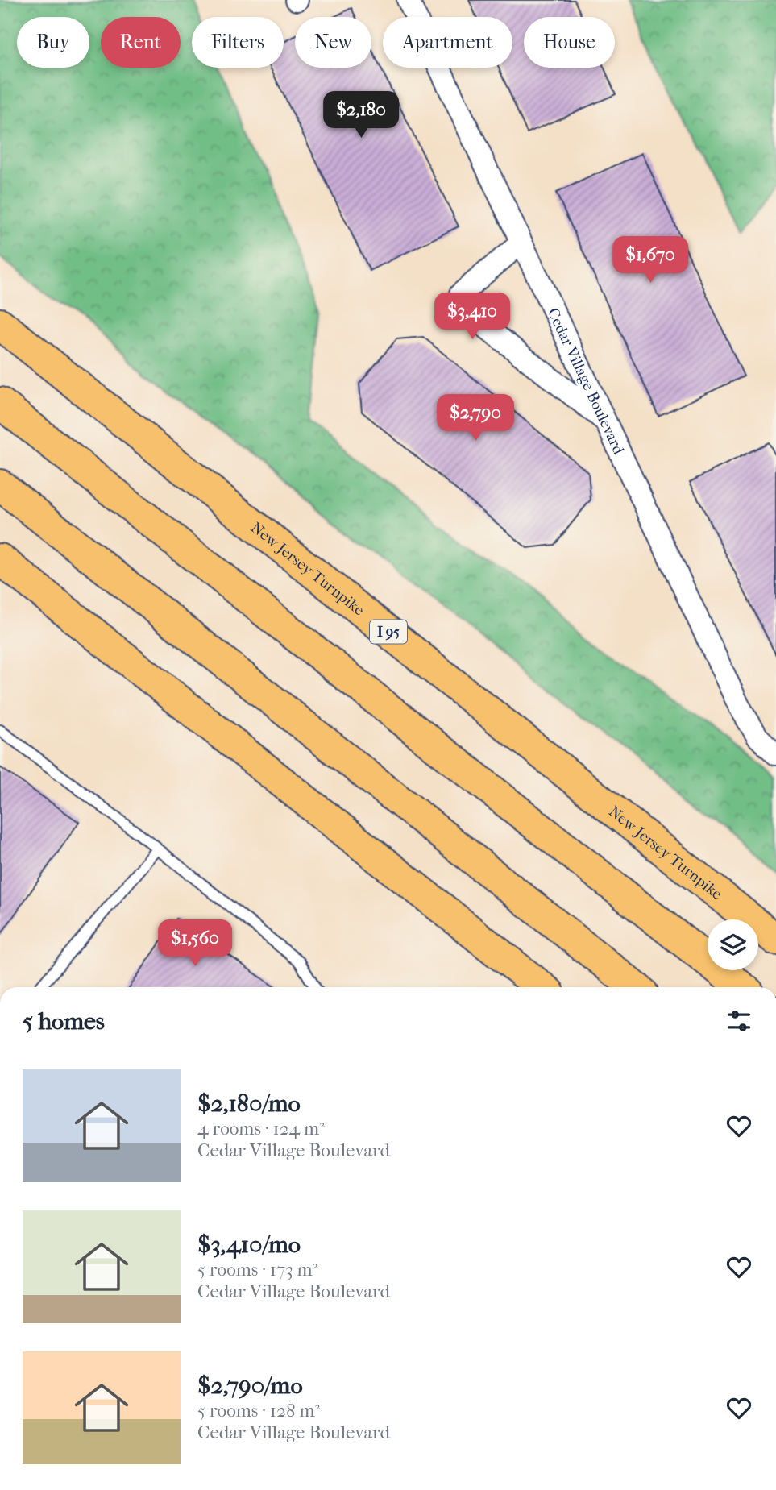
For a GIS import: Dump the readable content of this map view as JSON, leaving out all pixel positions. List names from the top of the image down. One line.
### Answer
{"streets":{"highway":["New Jersey Turnpike","I 95"],"street":["Cedar Village Boulevard"]},"page":{"chip":["Buy","Rent","Filters","New","Apartment","House"],"price":["$2,180","$1,670","$3,410","$2,790","$1,560"],"heading":"5 homes","list":[{"name":"$2,180/mo","note":"4 rooms · 124 m² · Cedar Village Boulevard"},{"name":"$3,410/mo","note":"5 rooms · 173 m² · Cedar Village Boulevard"},{"name":"$2,790/mo","note":"5 rooms · 128 m² · Cedar Village Boulevard"}]}}
